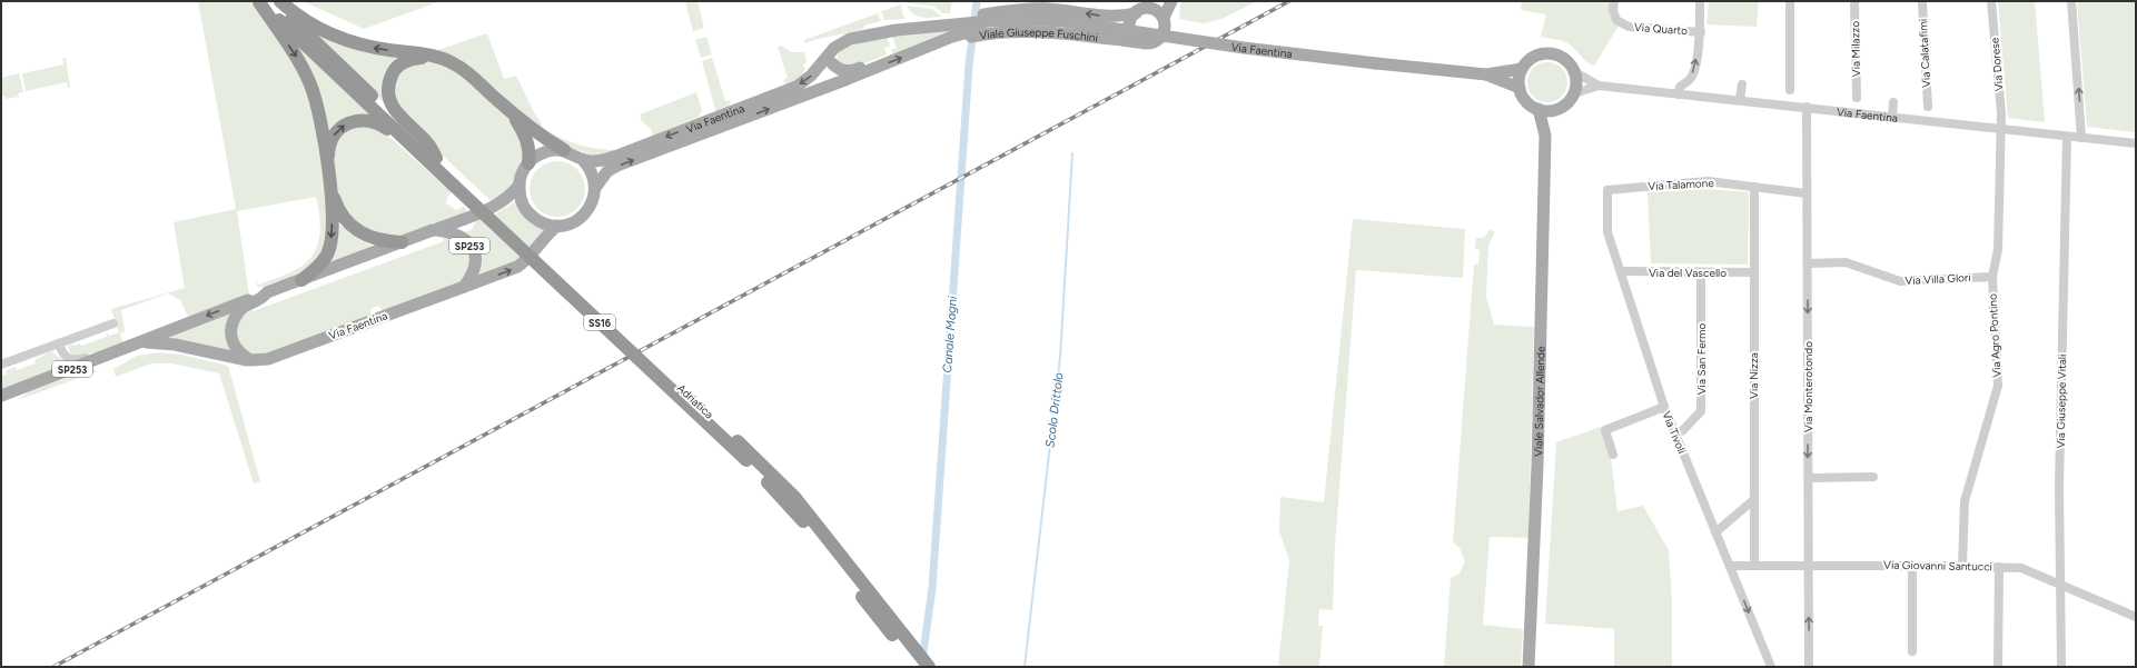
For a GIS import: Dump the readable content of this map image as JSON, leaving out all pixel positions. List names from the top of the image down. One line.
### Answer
{"streets":{"highway":["SS16","Adriatica"],"main road":["Viale Giuseppe Fuschini","Via Faentina","SP253","Viale Salvador Allende"],"street":["Via Quarto","Via Milazzo","Via Calatafimi","Via Dorese","Via Talamone","Via del Vascello","Via Villa Glori","Via Agro Pontino","Via San Fermo","Via Nizza","Via Monterotondo","Via Giuseppe Vitali","Via Tivoli","Via Giovanni Santucci"]},"crossings":[["Viale Giuseppe Fuschini","Via Faentina"],["Via Faentina","Via Dorese"],["Via Faentina","SP253"],["Via Faentina","Via Agro Pontino"],["Via Faentina","Via Monterotondo"],["Via Faentina","Viale Salvador Allende"],["Via Faentina","Via Giuseppe Vitali"],["Via Dorese","Via Agro Pontino"],["Via Talamone","Via Nizza"],["Via Talamone","Via Monterotondo"],["Via Talamone","Via Tivoli"],["SP253","Viale Salvador Allende"],["Via del Vascello","Via San Fermo"],["Via del Vascello","Via Nizza"],["Via del Vascello","Via Tivoli"],["Via Villa Glori","Via Agro Pontino"],["Via Villa Glori","Via Monterotondo"],["SS16","Adriatica"],["Via Agro Pontino","Via Giovanni Santucci"],["Via San Fermo","Via Tivoli"],["Via Nizza","Via Giovanni Santucci"],["Via Monterotondo","Via Giovanni Santucci"],["Via Giuseppe Vitali","Via Giovanni Santucci"],["Via Tivoli","Via Giovanni Santucci"]],"water":["Canale Magni","Scolo Drittolo"]}
